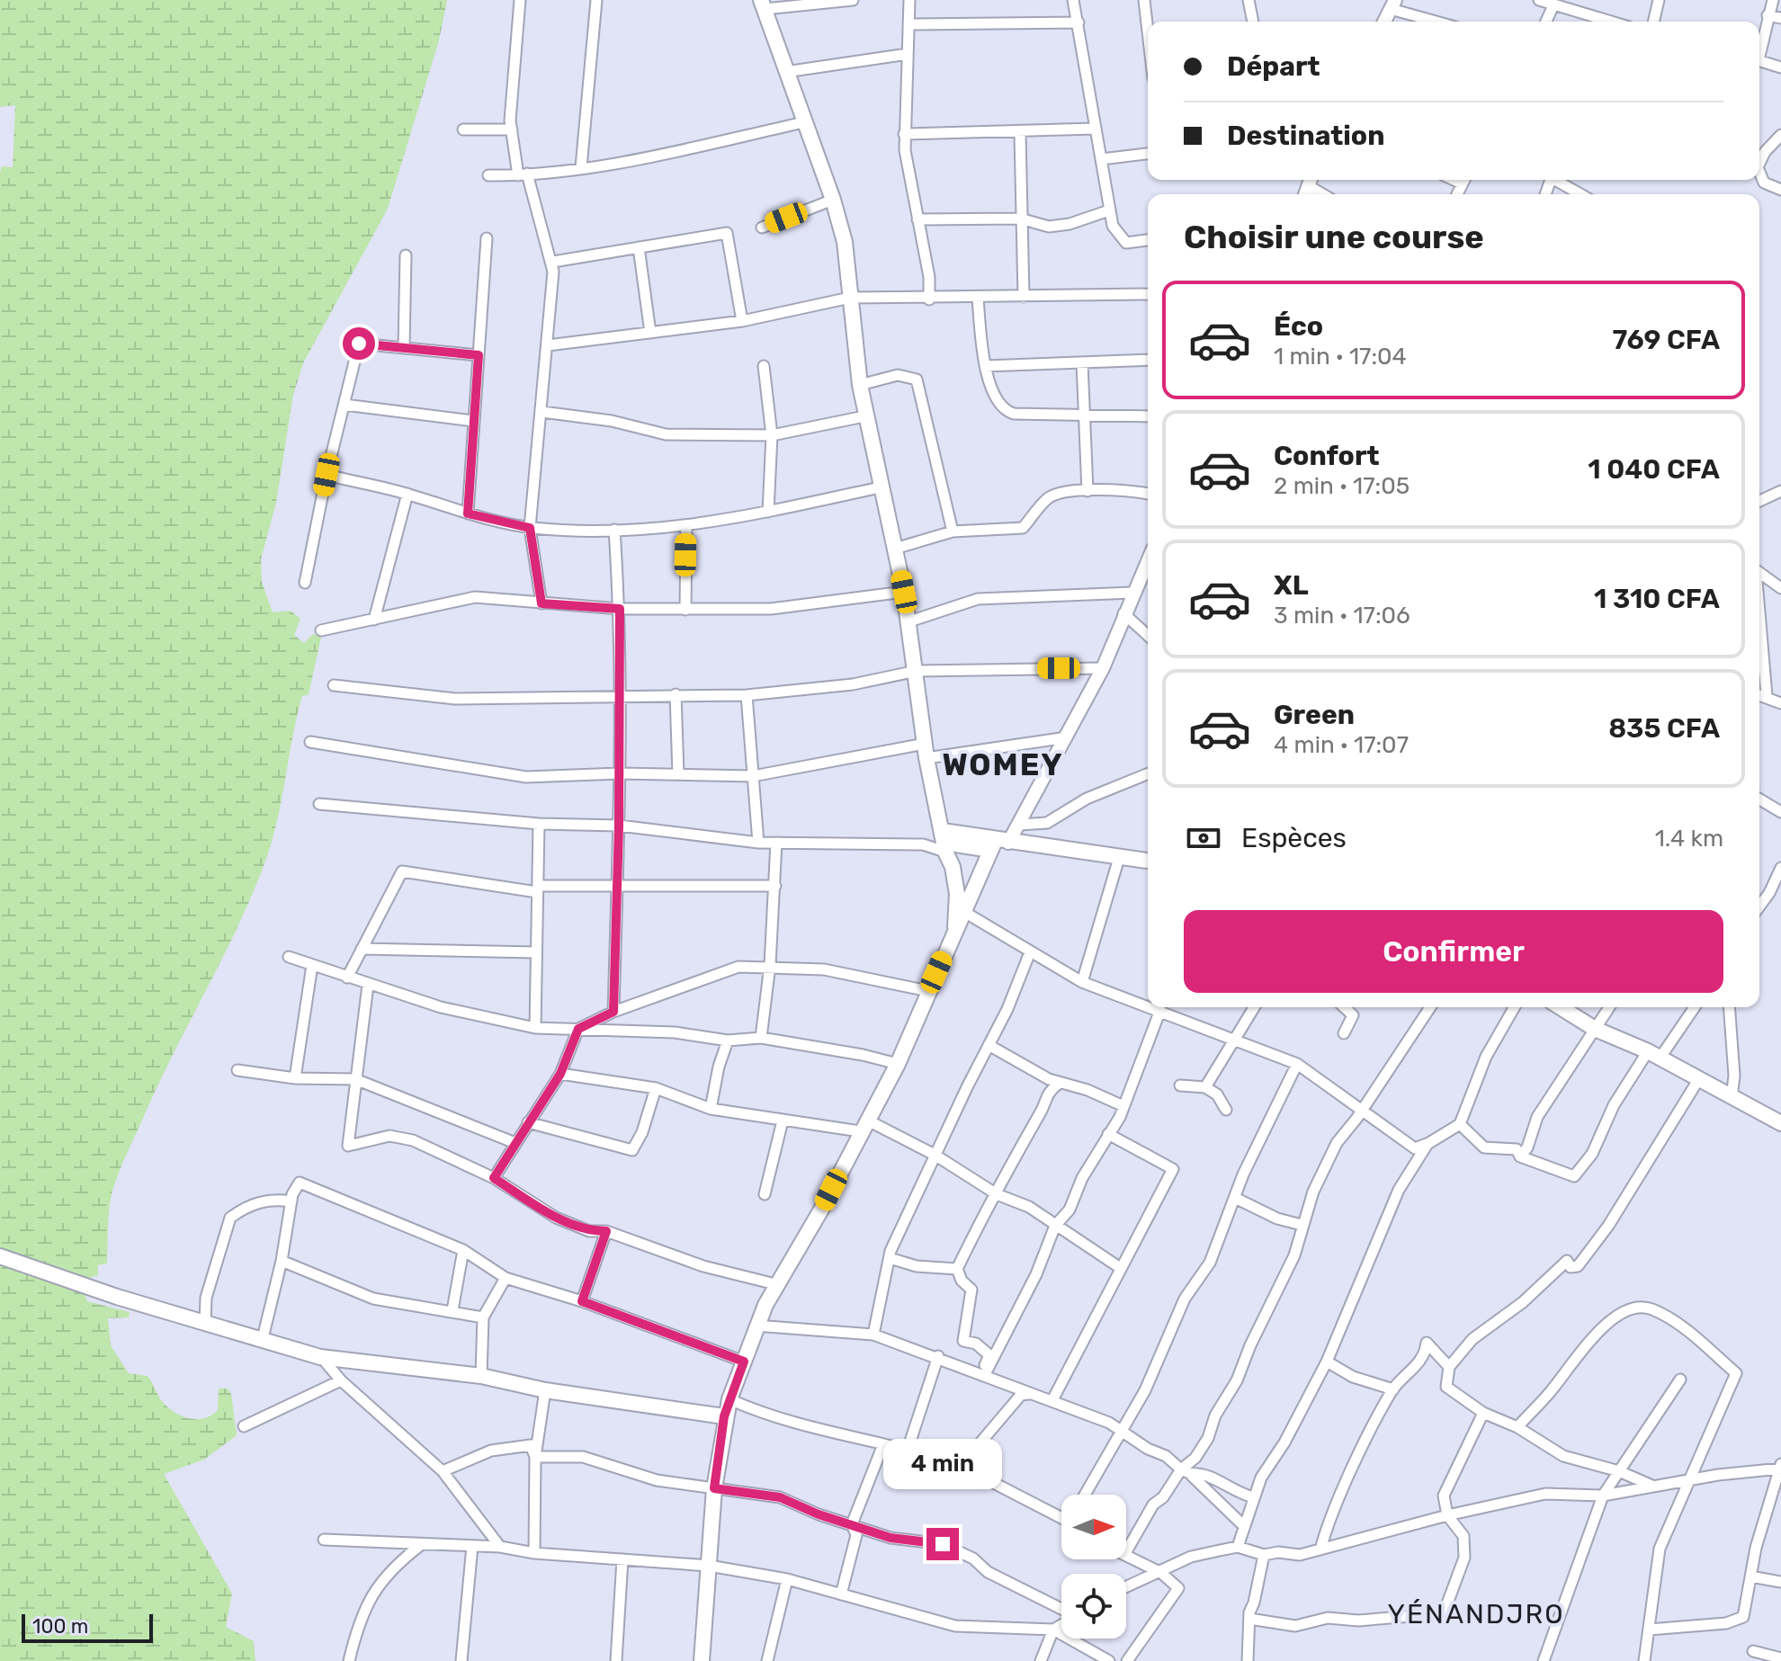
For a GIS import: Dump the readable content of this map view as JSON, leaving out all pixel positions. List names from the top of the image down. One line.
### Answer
{"districts":["WOMEY","YÉNANDJRO"],"scale_bar":"100 m","north":"right","page":{"banner":["Départ","Destination"],"heading":"Choisir une course","list":[{"name":"Éco","note":"1 min · 17:04","value":"769 CFA"},{"name":"Confort","note":"2 min · 17:05","value":"1 040 CFA"},{"name":"XL","note":"3 min · 17:06","value":"1 310 CFA"},{"name":"Green","note":"4 min · 17:07","value":"835 CFA"}],"pay":["Espèces","1.4 km"],"buttons":"Confirmer","bubble":"4 min","scale":"100 m"}}
